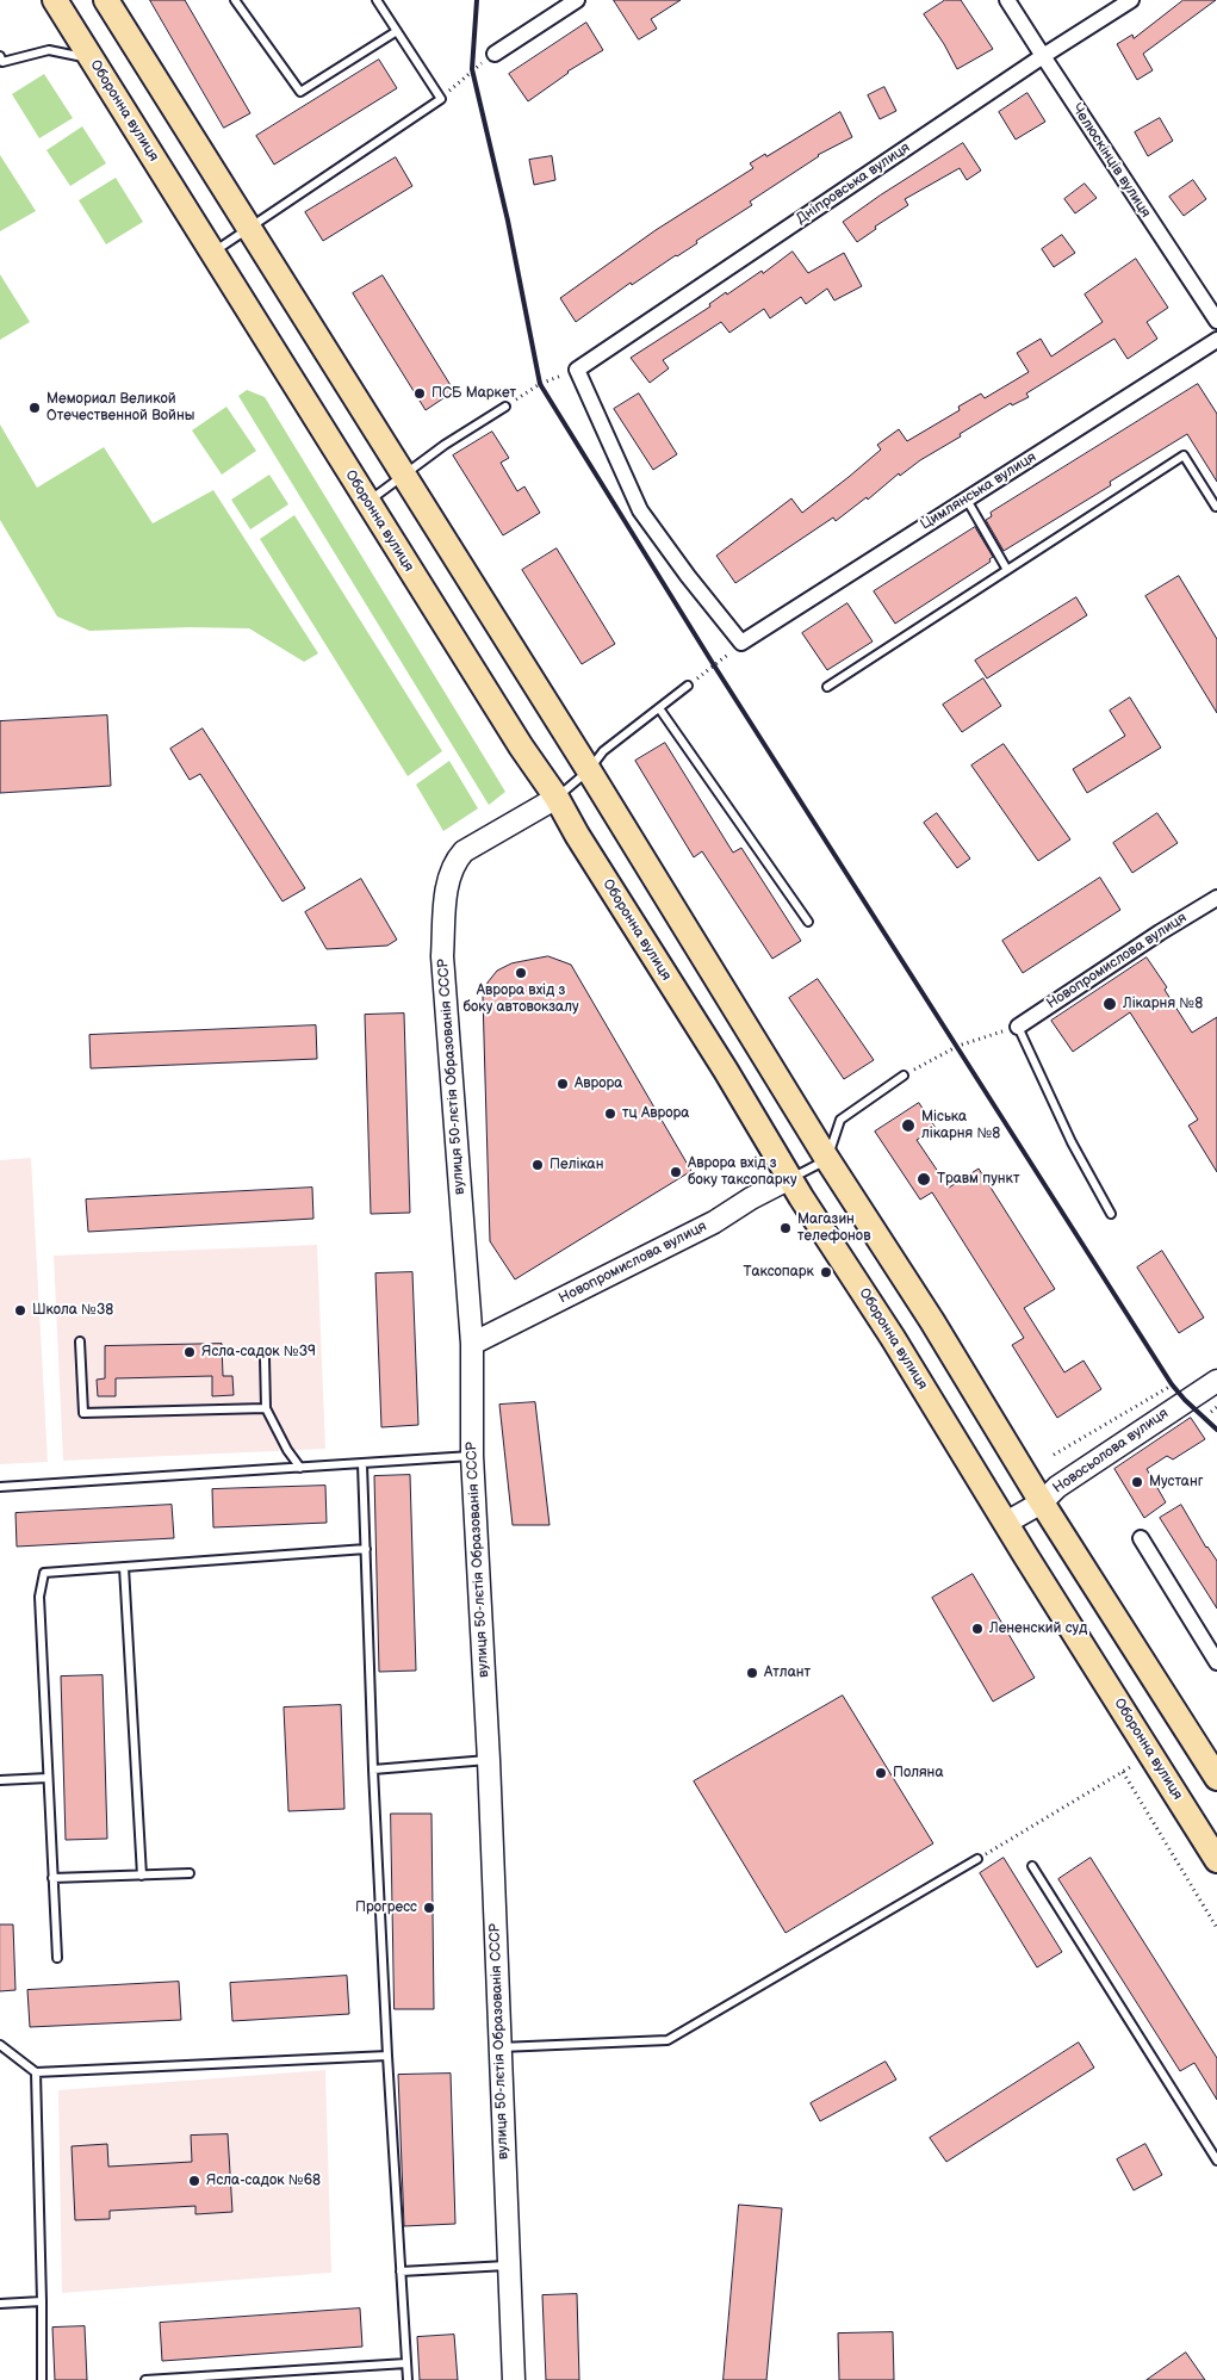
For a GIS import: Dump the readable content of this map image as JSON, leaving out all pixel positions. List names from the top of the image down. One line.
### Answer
{"streets":{"main road":["Оборонна вулиця"],"street":["Челюскінців вулиця","Дніпровська вулиця","Цимлянська вулиця","Новопромислова вулиця","вулиця 50-лєтія Образованія СССР","Новосьолова вулиця"]},"crossings":[["Оборонна вулиця","Новопромислова вулиця"],["Оборонна вулиця","вулиця 50-лєтія Образованія СССР"],["Оборонна вулиця","Новосьолова вулиця"],["Челюскінців вулиця","Дніпровська вулиця"],["Новопромислова вулиця","вулиця 50-лєтія Образованія СССР"]],"places":["ПСБ Маркет","Мемориал Великой Отечественной Войны","Аврора вхід з боку автовокзалу","Лікарня №8","Аврора","тц Аврора","Міська лікарня №8","Пелікан","Аврора вхід з боку таксопарку","Травм пункт","Магазин телефонов","Таксопарк","Школа №38","Ясла-садок №39","Мустанг","Лененский суд","Атлант","Поляна","Прогресс","Ясла-садок №68"]}
